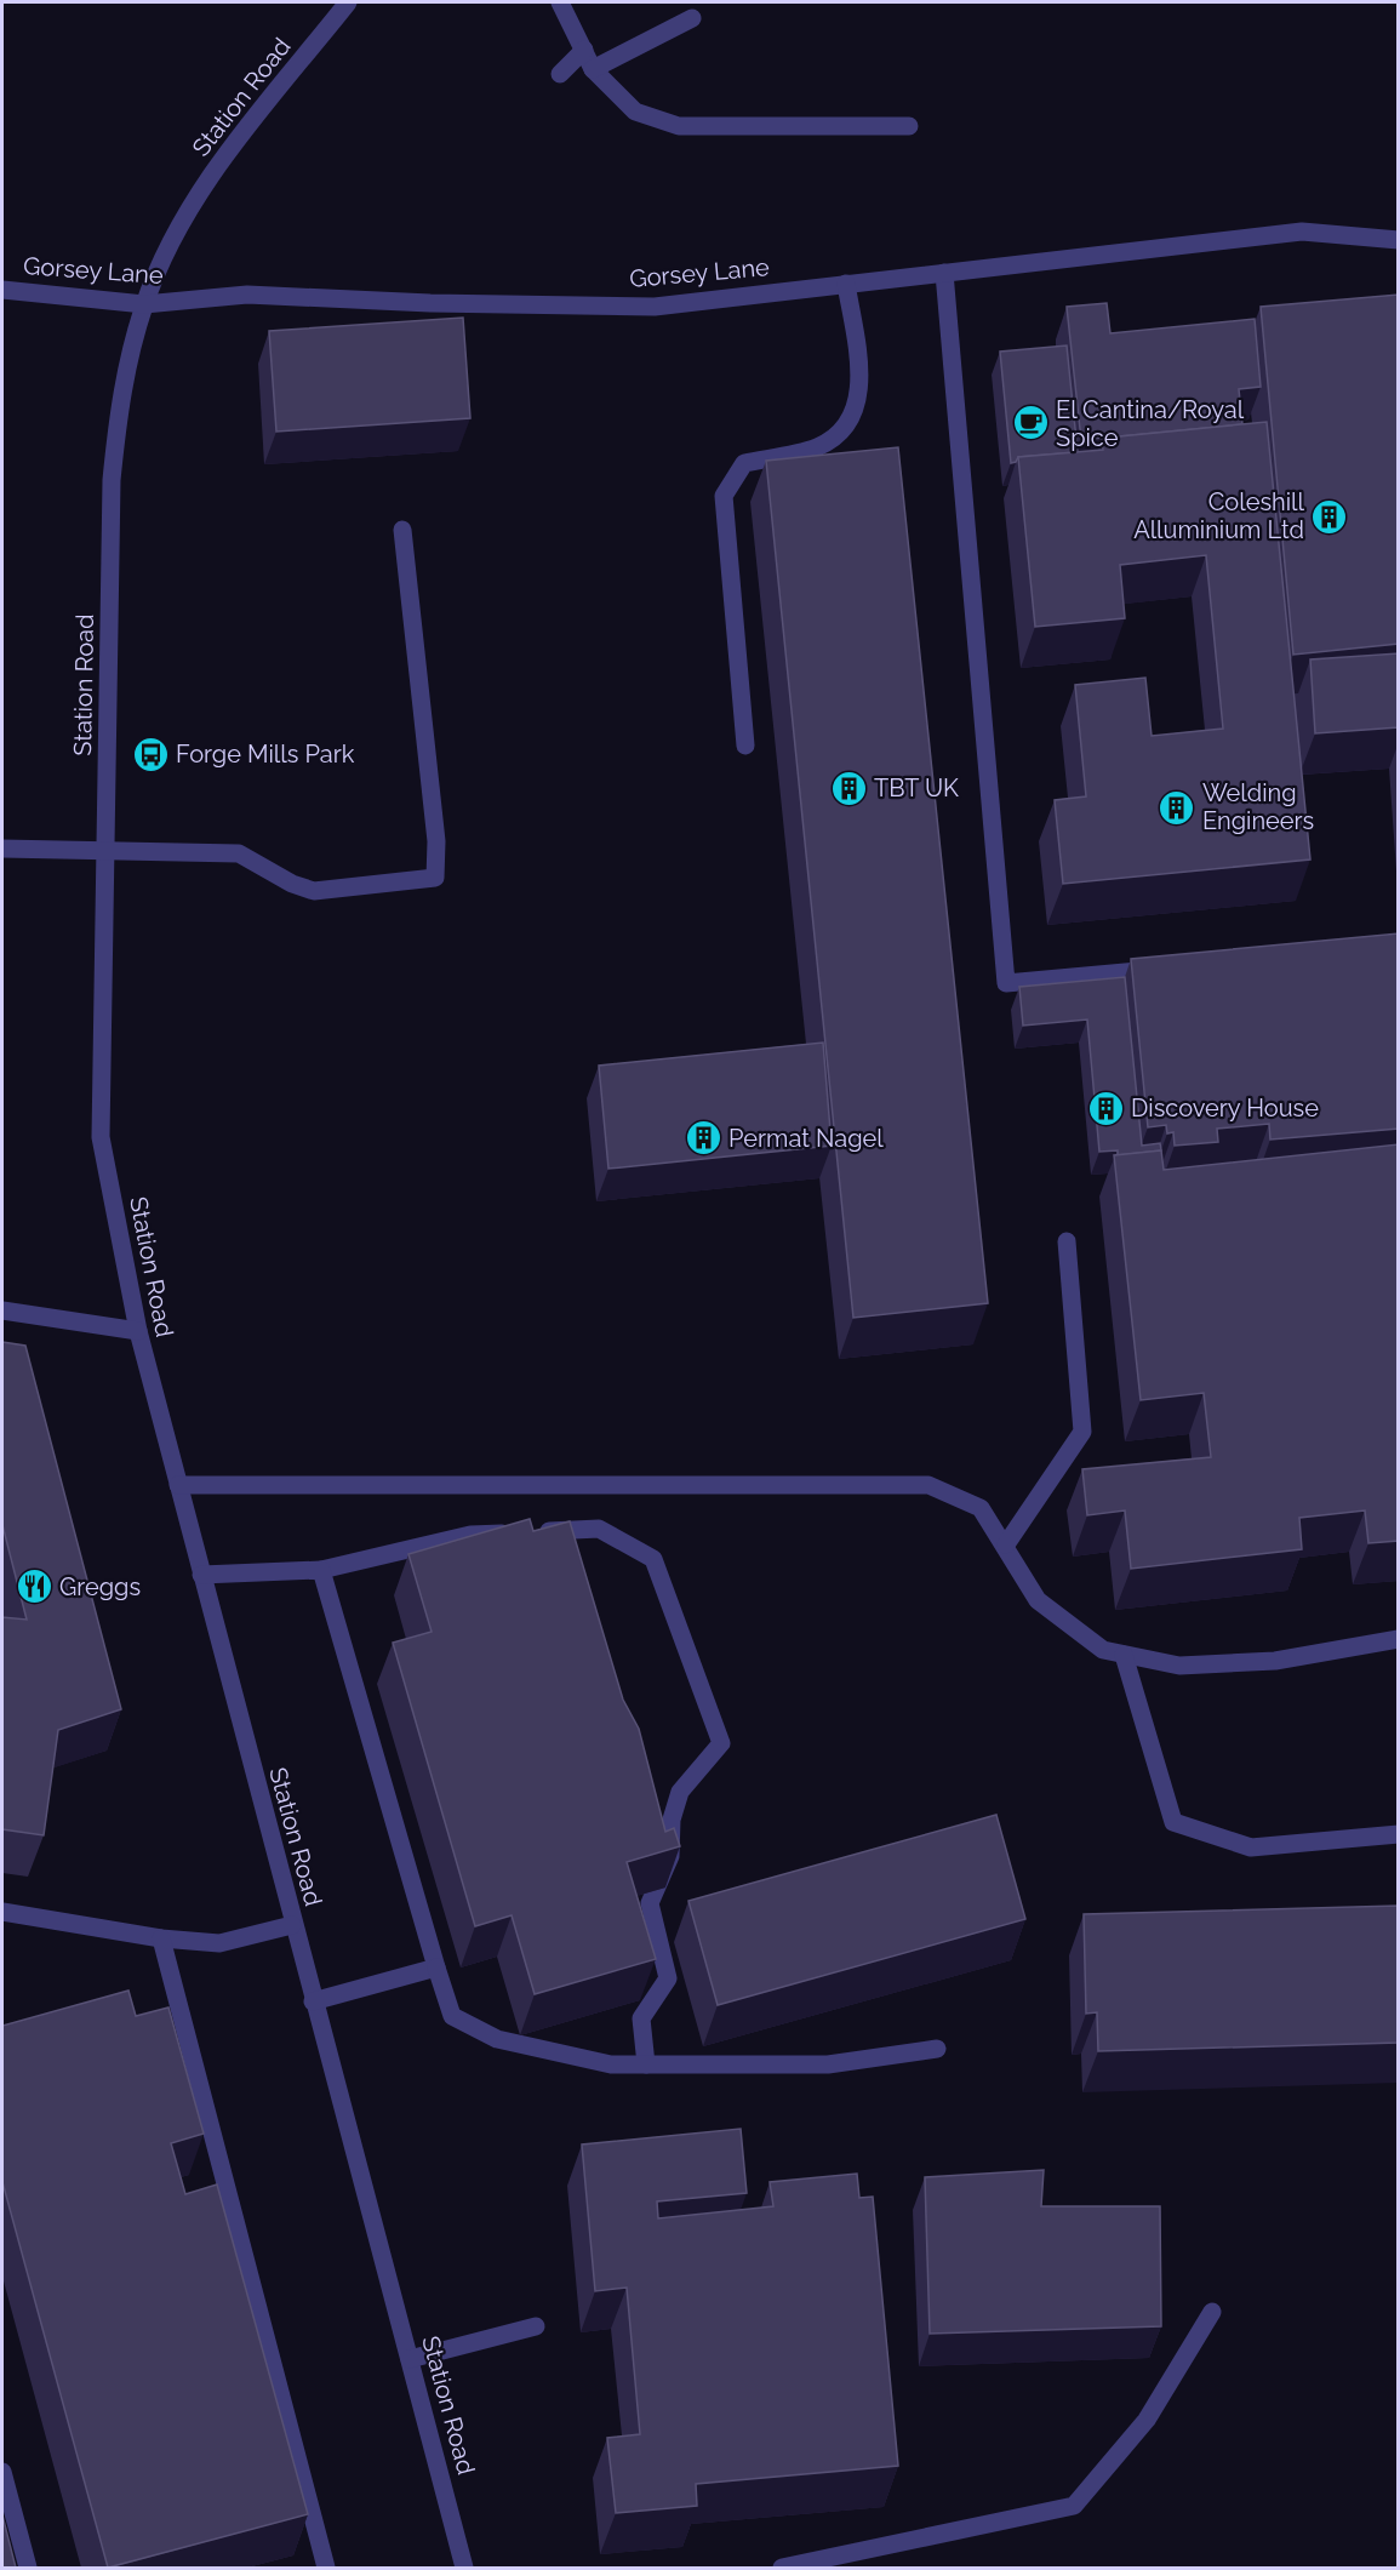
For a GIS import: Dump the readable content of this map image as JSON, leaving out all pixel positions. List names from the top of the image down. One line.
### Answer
{"streets":{"street":["Station Road","Gorsey Lane"]},"crossings":[["Station Road","Gorsey Lane"]],"places":{"cafe":["El Cantina/Royal Spice"],"building":["Coleshill Alluminium Ltd","TBT UK","Welding Engineers","Discovery House","Permat Nagel"],"bus stop":["Forge Mills Park"],"restaurant":["Greggs"]}}
